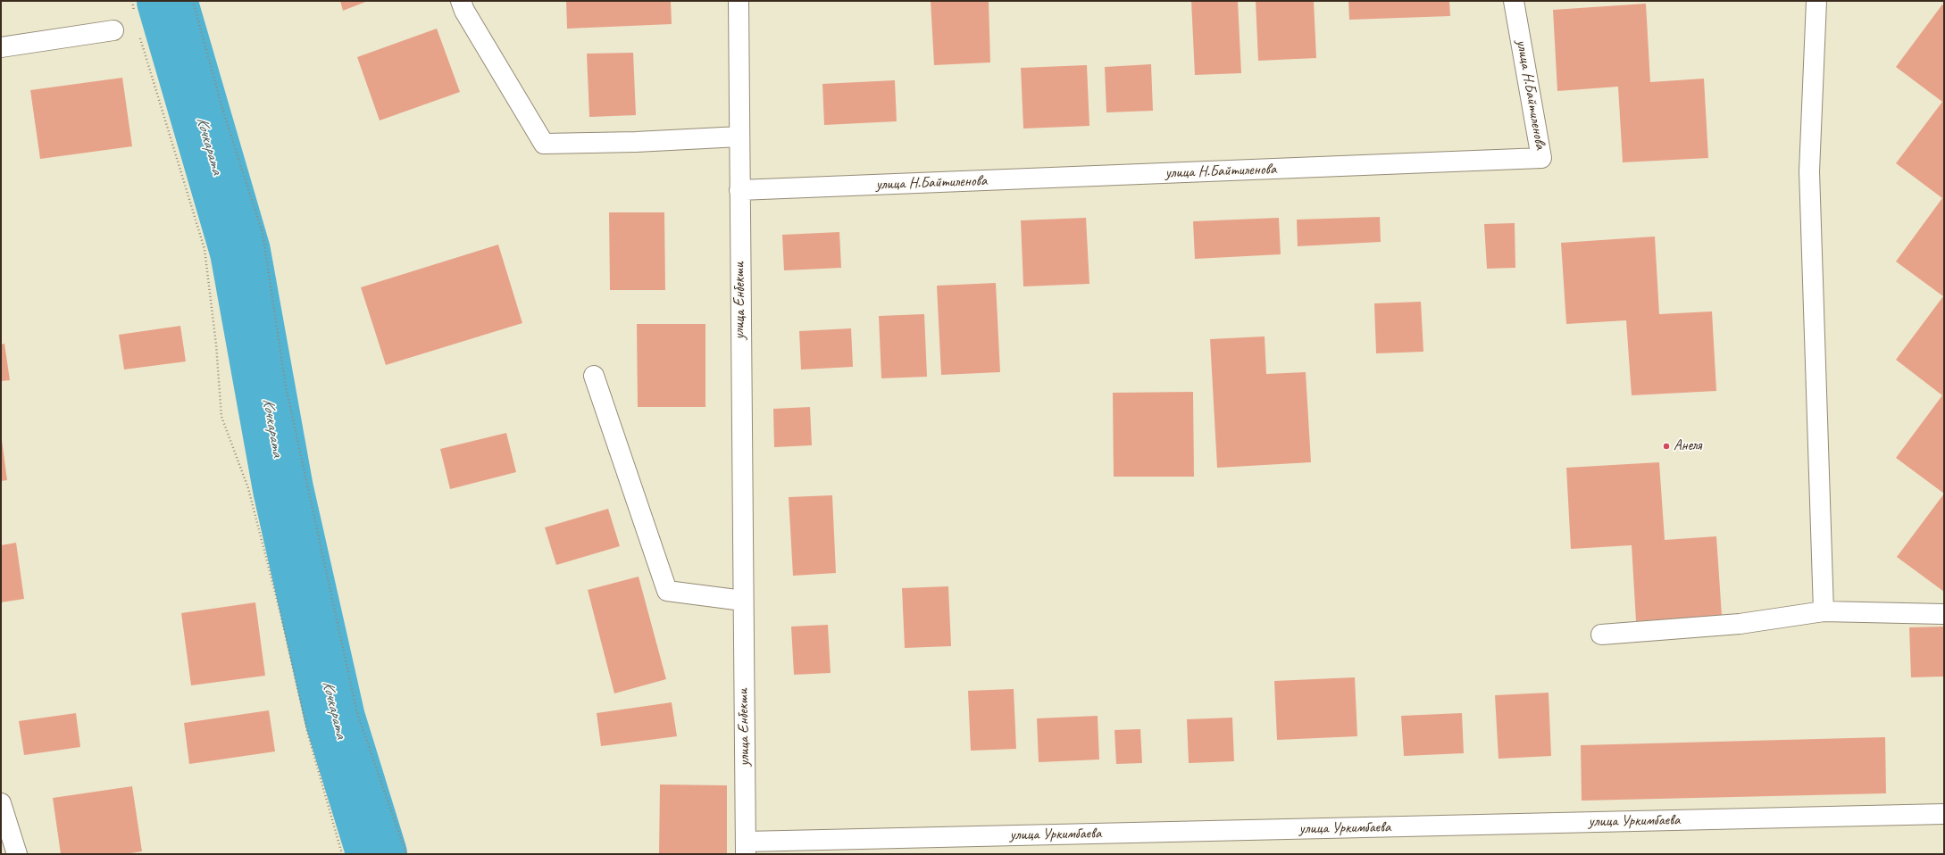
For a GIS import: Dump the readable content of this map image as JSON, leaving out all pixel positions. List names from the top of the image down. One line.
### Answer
{"streets":{"street":["улица Н.Байтиленова","улица Енбекши","улица Уркимбаева"]},"crossings":[["улица Н.Байтиленова","улица Енбекши"],["улица Енбекши","улица Уркимбаева"]],"water":["Кочкарата"],"places":["Анеля"]}
